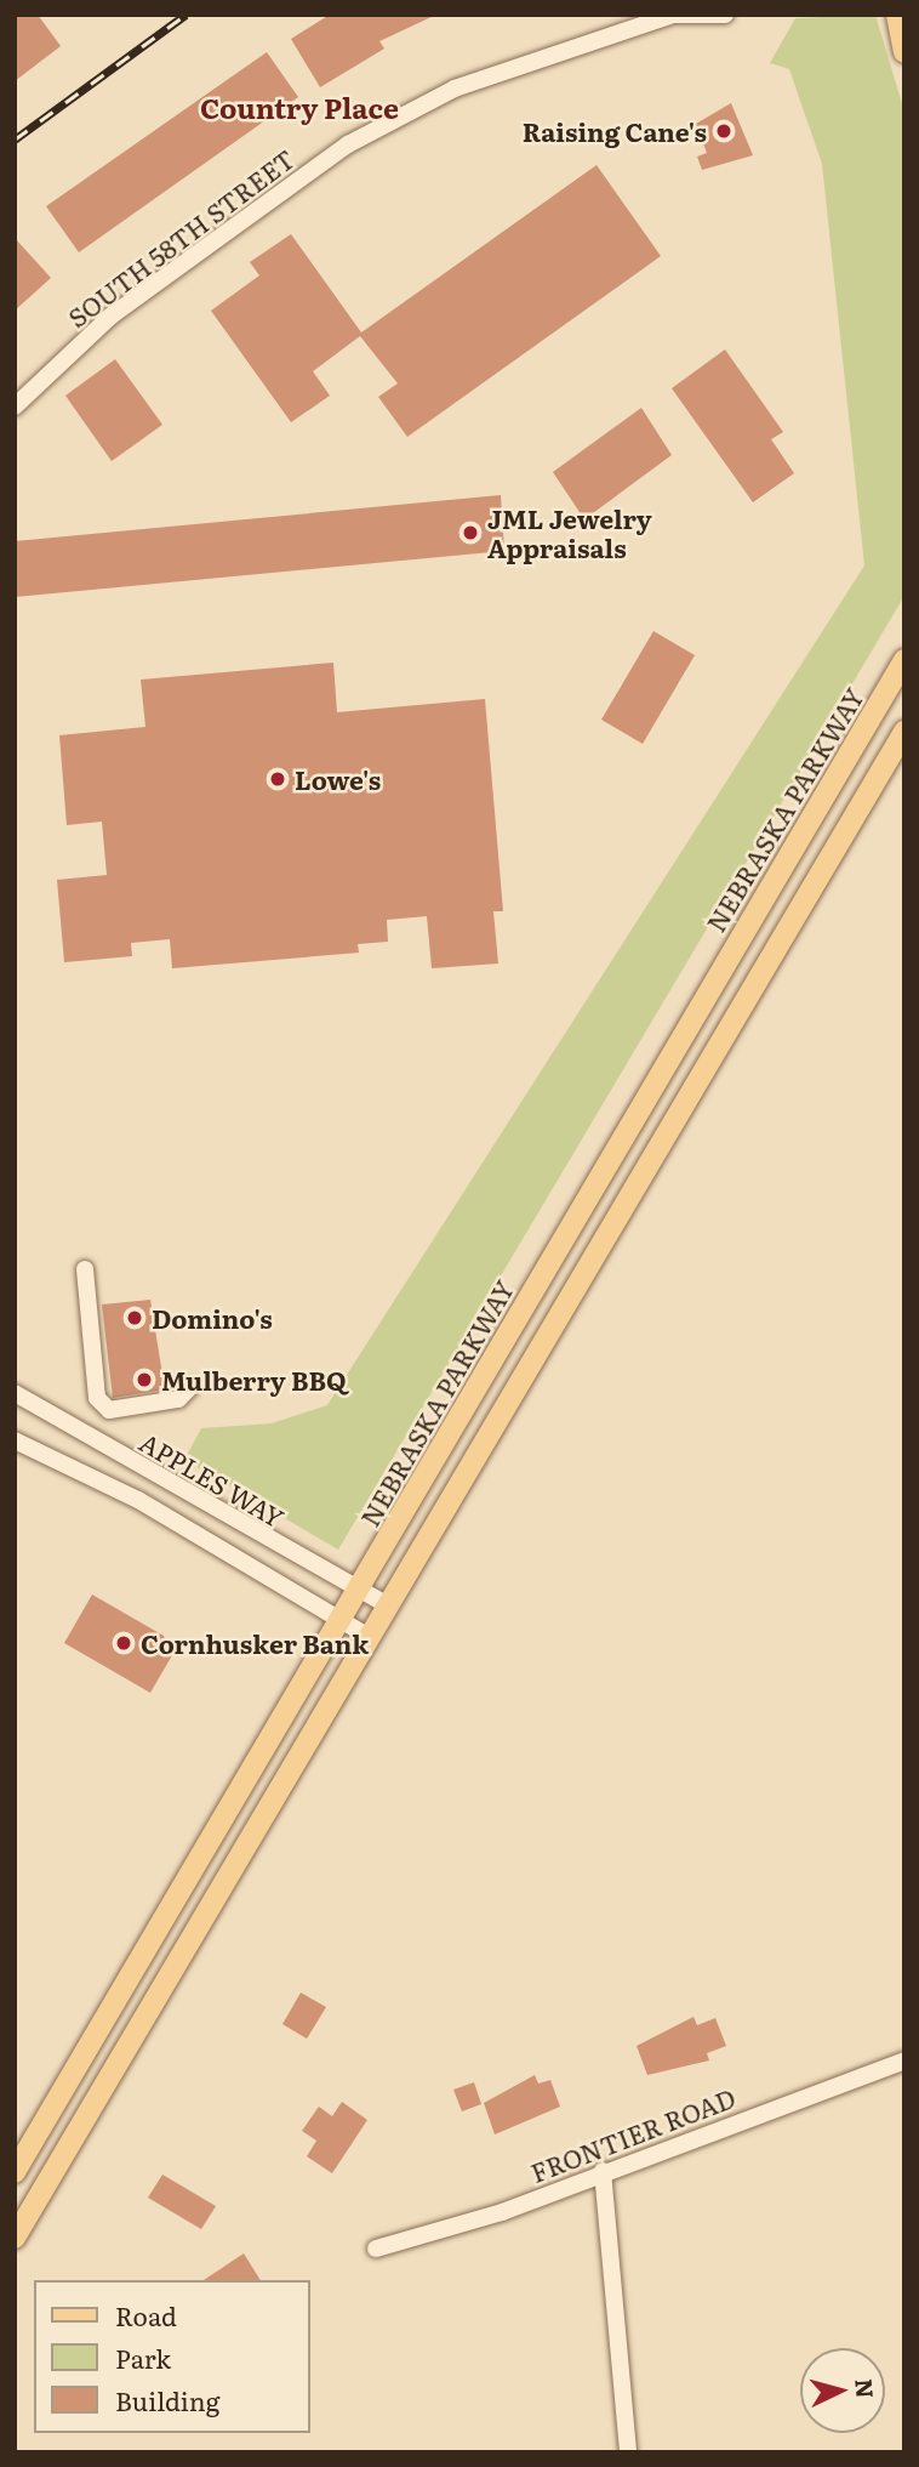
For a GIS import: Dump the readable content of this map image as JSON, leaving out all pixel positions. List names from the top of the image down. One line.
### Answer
{"streets":{"main road":["NEBRASKA PARKWAY"],"street":["SOUTH 58TH STREET","APPLES WAY","FRONTIER ROAD"]},"crossings":[["NEBRASKA PARKWAY","APPLES WAY"]],"districts":["Country Place"],"places":["Raising Cane's","JML Jewelry Appraisals","Lowe's","Domino's","Mulberry BBQ","Cornhusker Bank"],"legend":["Road","Park","Building"],"north":"right"}
